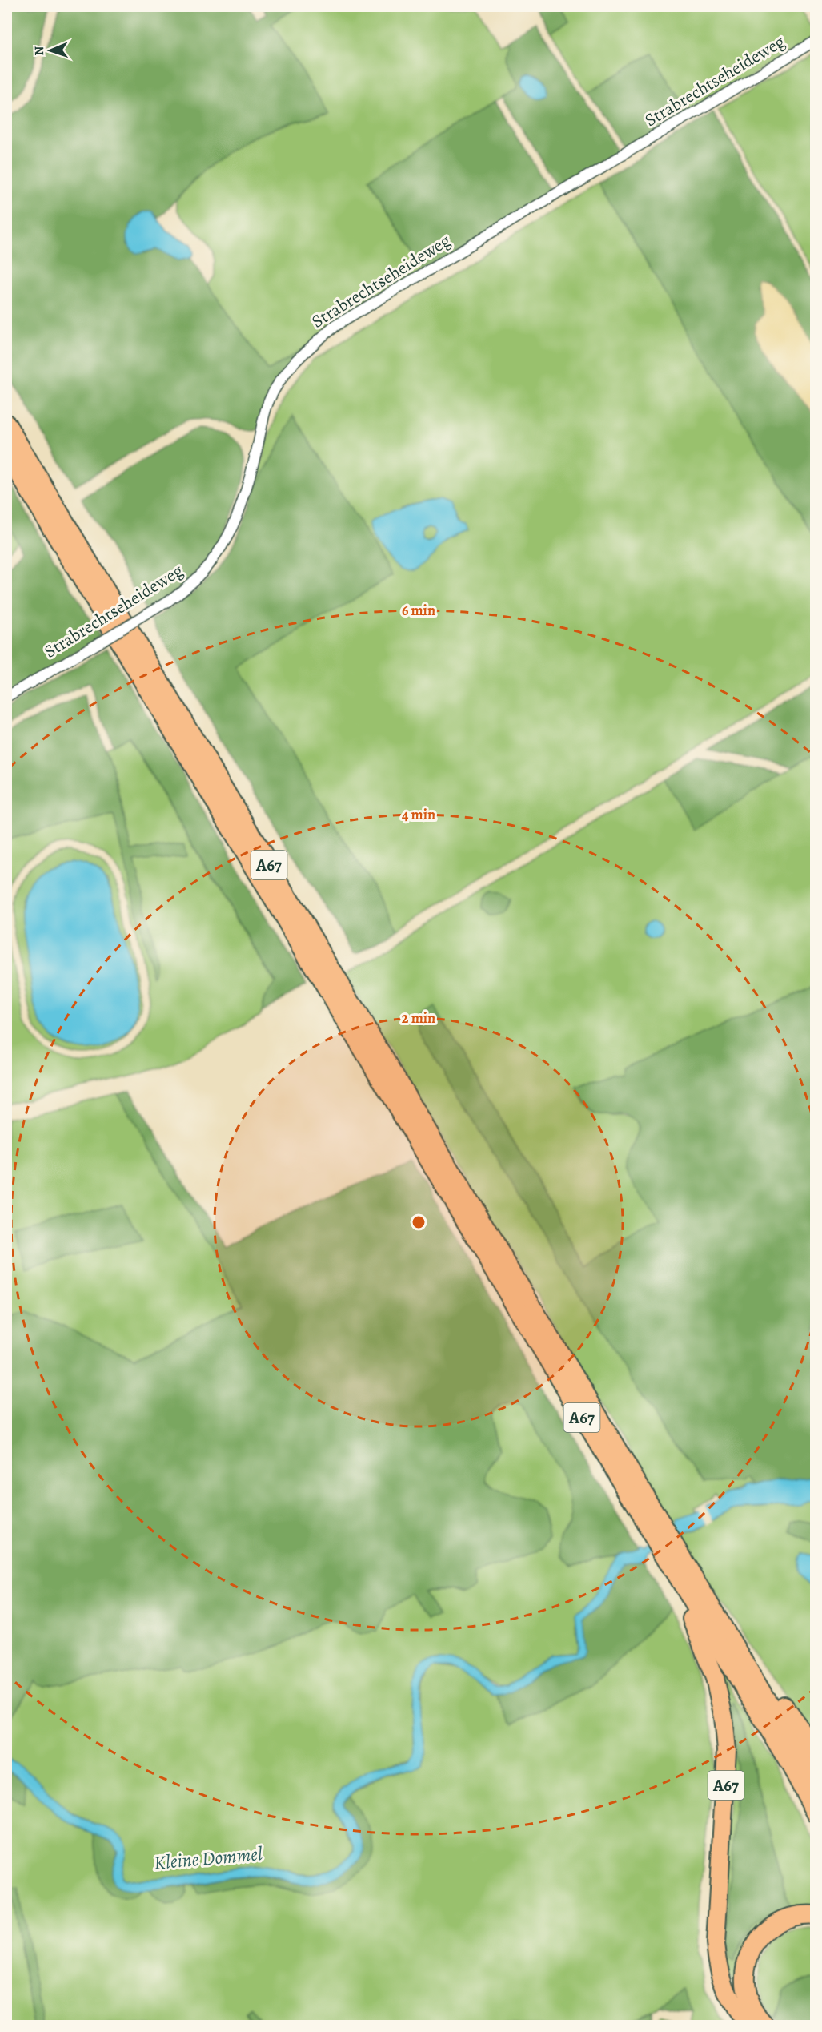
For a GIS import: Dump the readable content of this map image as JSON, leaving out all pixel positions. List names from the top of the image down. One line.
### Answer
{"streets":{"highway":["A67"],"street":["Strabrechtseheideweg"]},"water":["Kleine Dommel"],"north":"left","rings":["6 min","4 min","2 min"]}
